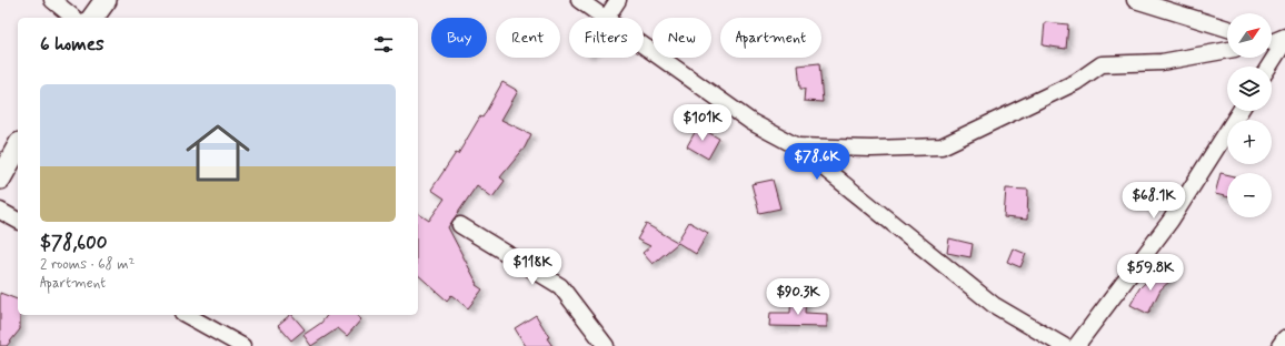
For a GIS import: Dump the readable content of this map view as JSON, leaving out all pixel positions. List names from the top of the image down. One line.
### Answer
{"north":"top right","page":{"map_buttons":["+","−"],"chip":["Buy","Rent","Filters","New","Apartment"],"heading":"6 homes","list":[{"name":"$78,600","note":"2 rooms · 68 m² · Apartment"}],"price":["$101K","$78.6K","$68.1K","$118K","$59.8K","$90.3K"]}}
